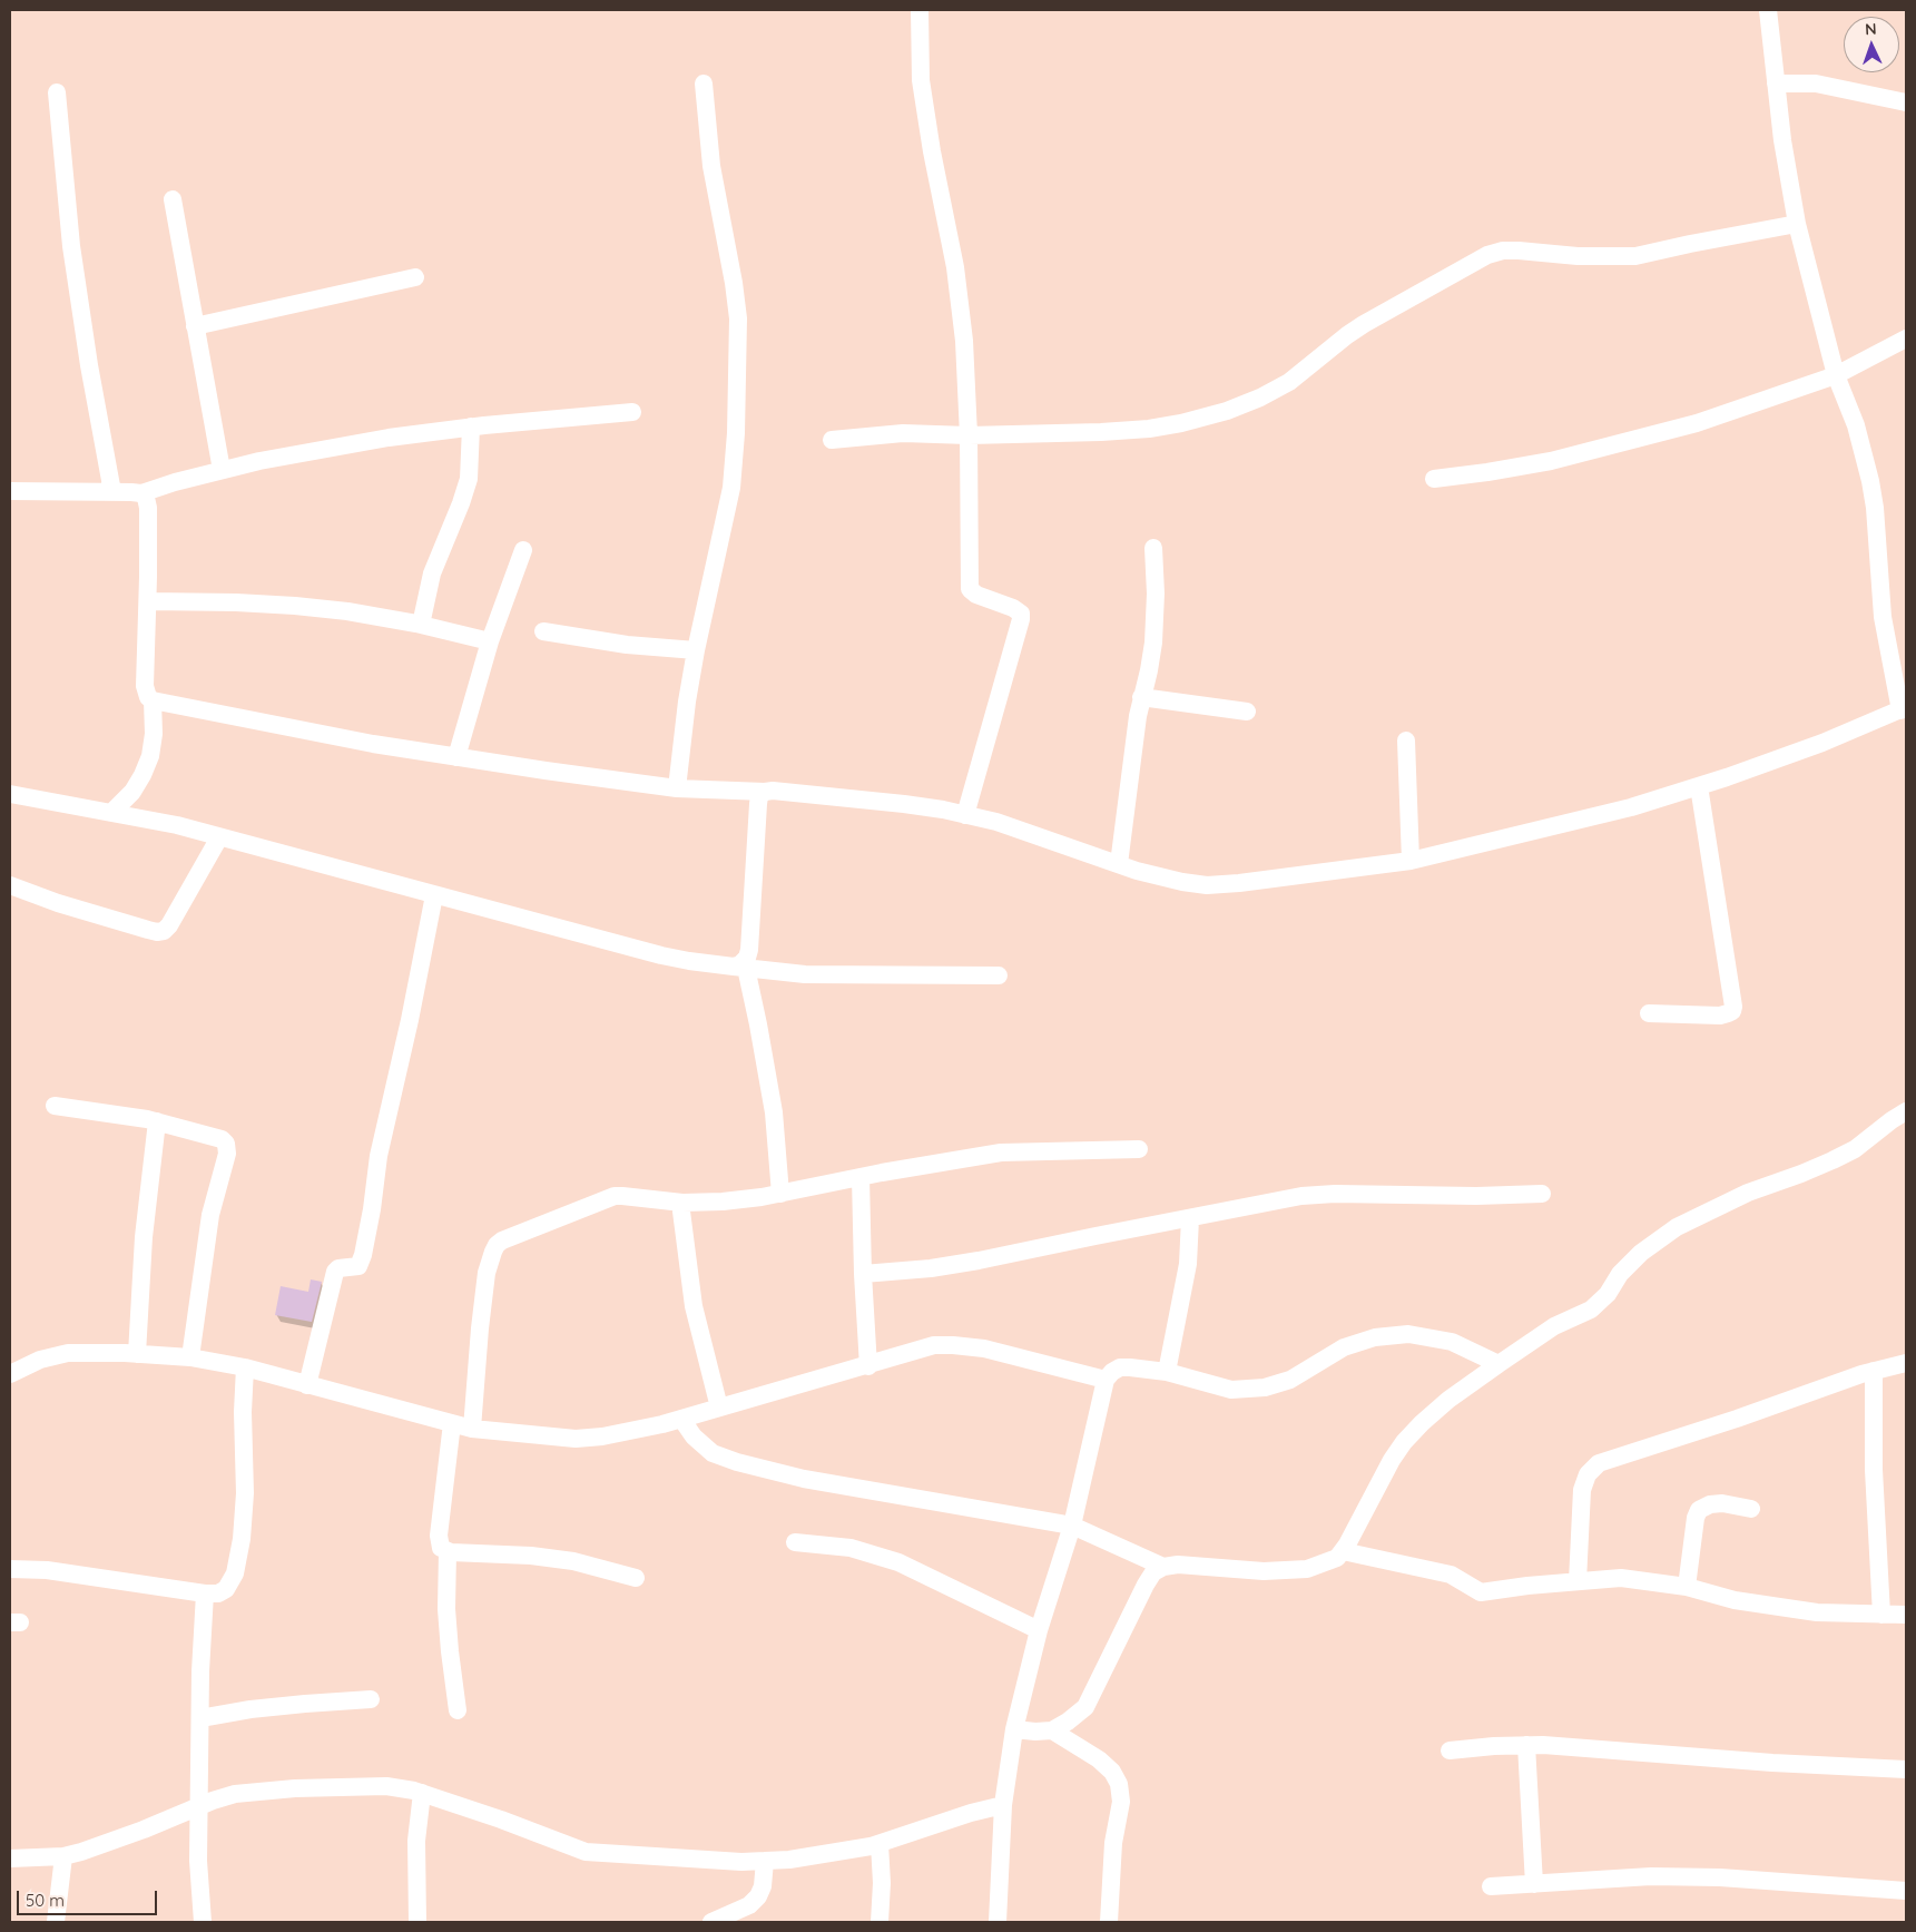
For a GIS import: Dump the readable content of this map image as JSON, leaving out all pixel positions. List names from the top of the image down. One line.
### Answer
{"scale_bar":"50 m","north":"top"}
